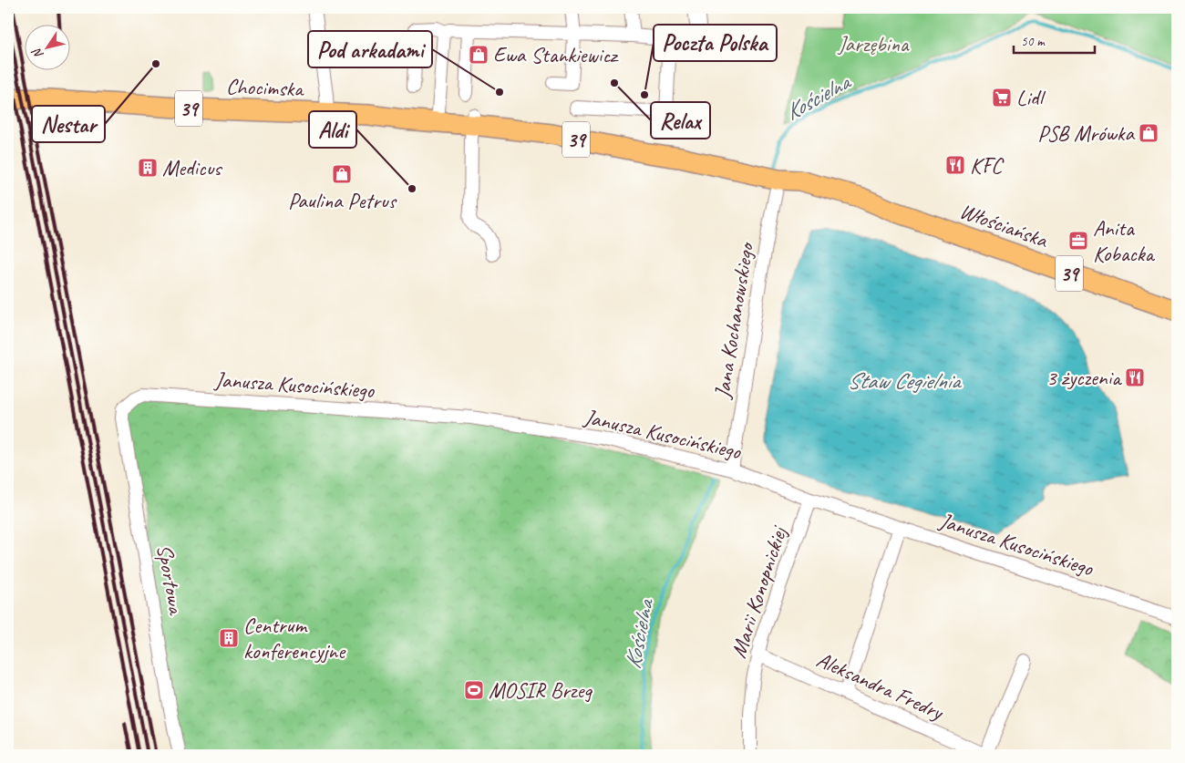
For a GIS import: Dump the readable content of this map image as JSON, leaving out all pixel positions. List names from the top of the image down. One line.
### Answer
{"streets":{"main road":["Chocimska","39","Włościańska"],"street":["Jana Kochanowskiego","Janusza Kusocińskiego","Sportowa","Marii Konopnickiej","Aleksandra Fredry"]},"crossings":[["Chocimska","Włościańska"],["Włościańska","Jana Kochanowskiego"],["Jana Kochanowskiego","Janusza Kusocińskiego"],["Janusza Kusocińskiego","Sportowa"],["Janusza Kusocińskiego","Marii Konopnickiej"],["Marii Konopnickiej","Aleksandra Fredry"]],"water":["Kościelna","Staw Cegielnia"],"parks":["Jarzębina"],"places":{"shop":["Ewa Stankiewicz","PSB Mrówka","Paulina Petrus"],"other":["Nestar","Relax","Pod arkadami","Poczta Polska","Aldi"],"supermarket":["Lidl"],"restaurant":["KFC","3 życzenia"],"building":["Medicus","Centrum konferencyjne"],"office":["Anita Kobacka"],"sports":["MOSIR Brzeg"]},"scale_bar":"50 m","north":"bottom left"}
